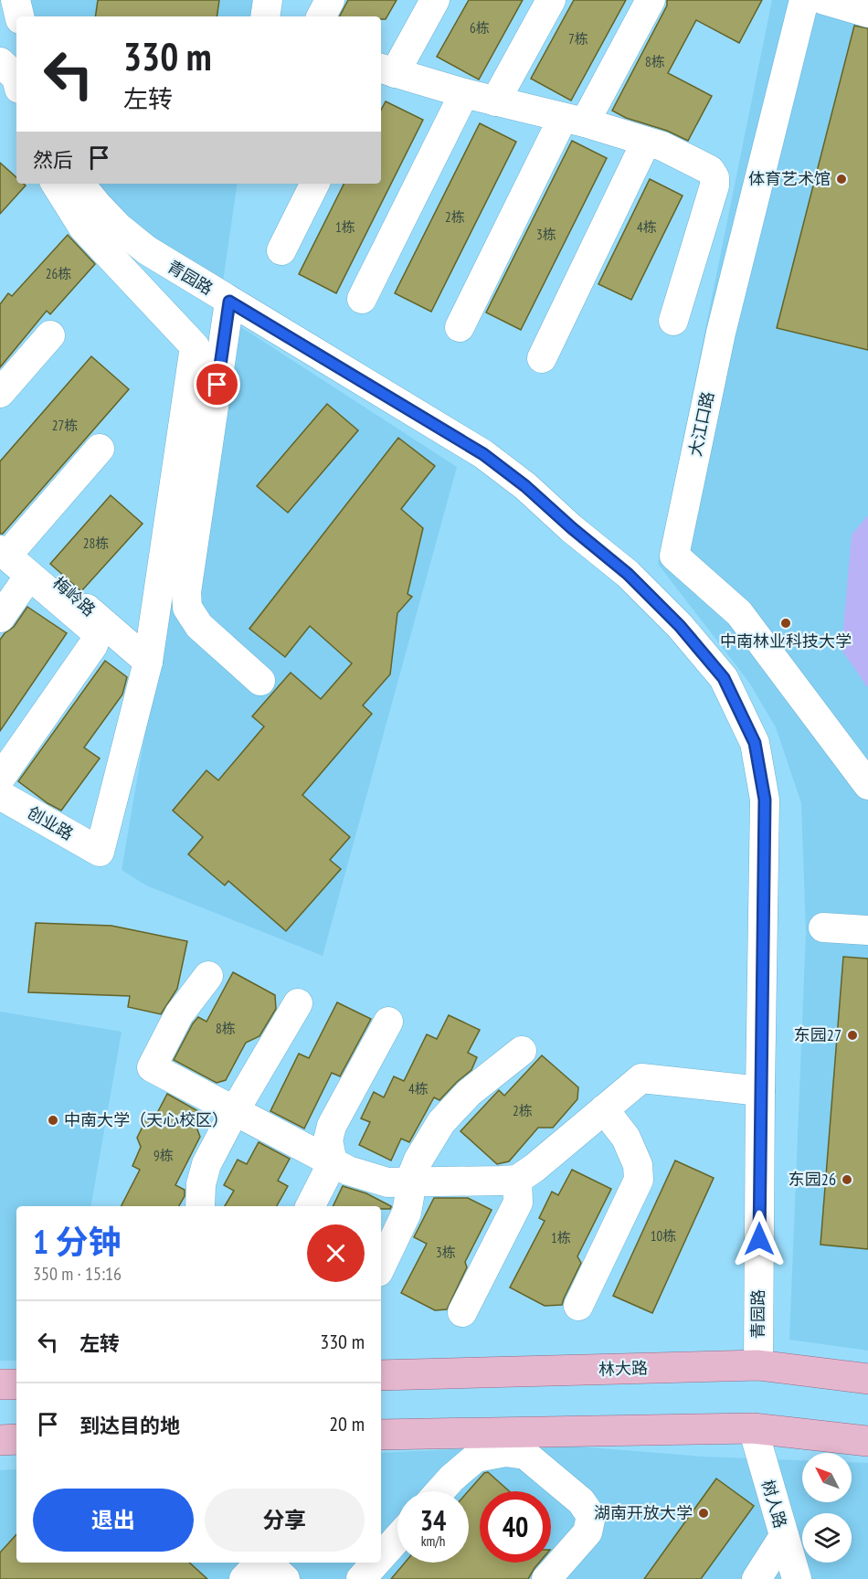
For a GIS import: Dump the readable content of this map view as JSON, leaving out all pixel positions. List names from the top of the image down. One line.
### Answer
{"streets":{"main road":["林大路"],"street":["青园路","大江口路","梅岭路","创业路","树人路"]},"crossings":[["青园路","林大路"],["梅岭路","创业路"]],"places":["体育艺术馆","中南林业科技大学","东园27","中南大学（天心校区）","东园26","湖南开放大学"],"house_numbers":["6栋","7栋","8栋","2栋","1栋","4栋","3栋","26栋","27栋","28栋","8栋","4栋","2栋","9栋","10栋","1栋","3栋"],"north":"top left","page":{"turn":["330 m","左转"],"then":"然后","heading":["1 分钟","350 m · 15:16"],"list":[{"name":"左转","value":"330 m"},{"name":"到达目的地","value":"20 m"}],"buttons":["退出","分享"],"speed":"34 km/h","limit":"40"}}
